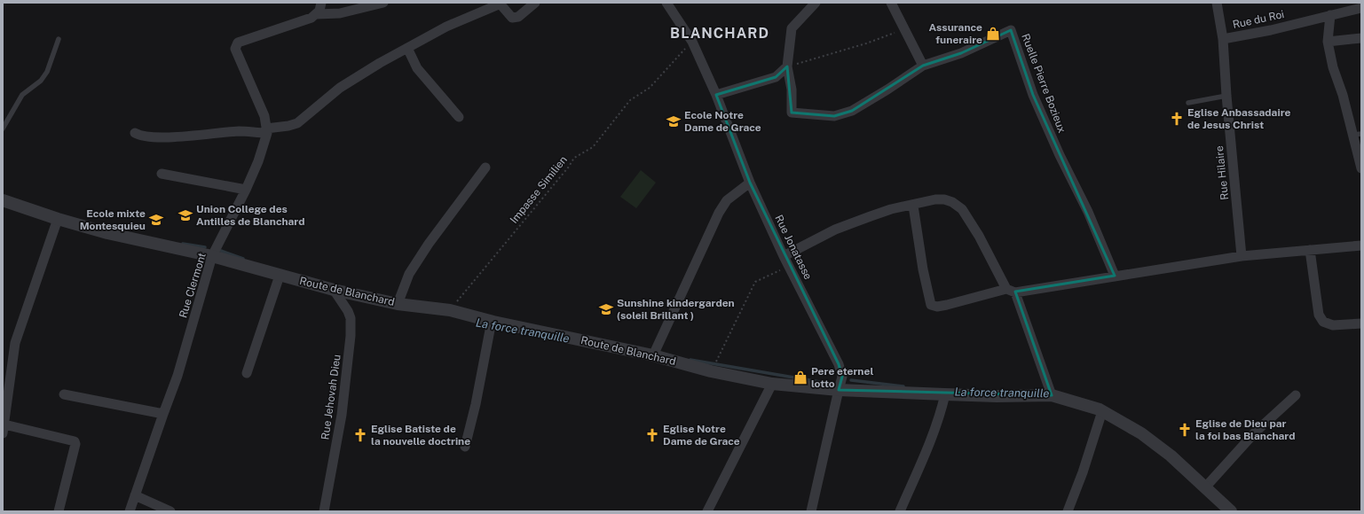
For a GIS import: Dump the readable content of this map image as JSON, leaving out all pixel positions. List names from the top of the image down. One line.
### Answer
{"streets":{"street":["Rue du Roi","Ruelle Pierre Bozieux","Rue Hilaire","Rue Jonatasse","Rue Clermont","Route de Blanchard","Rue Jehovah Dieu"],"path":["Impasse Similien"]},"crossings":[["Rue du Roi","Rue Hilaire"],["Impasse Similien","Rue Jonatasse"],["Impasse Similien","Route de Blanchard"],["Rue Jonatasse","Route de Blanchard"],["Rue Clermont","Route de Blanchard"],["Route de Blanchard","Rue Jehovah Dieu"]],"districts":["BLANCHARD"],"water":["La force tranquille"],"places":{"shop":["Assurance funeraire","Pere eternel lotto"],"church":["Eglise Anbassadaire de Jesus Christ","Eglise de Dieu par la foi bas Blanchard","Eglise Batiste de la nouvelle doctrine","Eglise Notre Dame de Grace"],"school or university":["Ecole Notre Dame de Grace","Union College des Antilles de Blanchard","Ecole mixte Montesquieu","Sunshine kindergarden (soleil Brillant )"]}}
